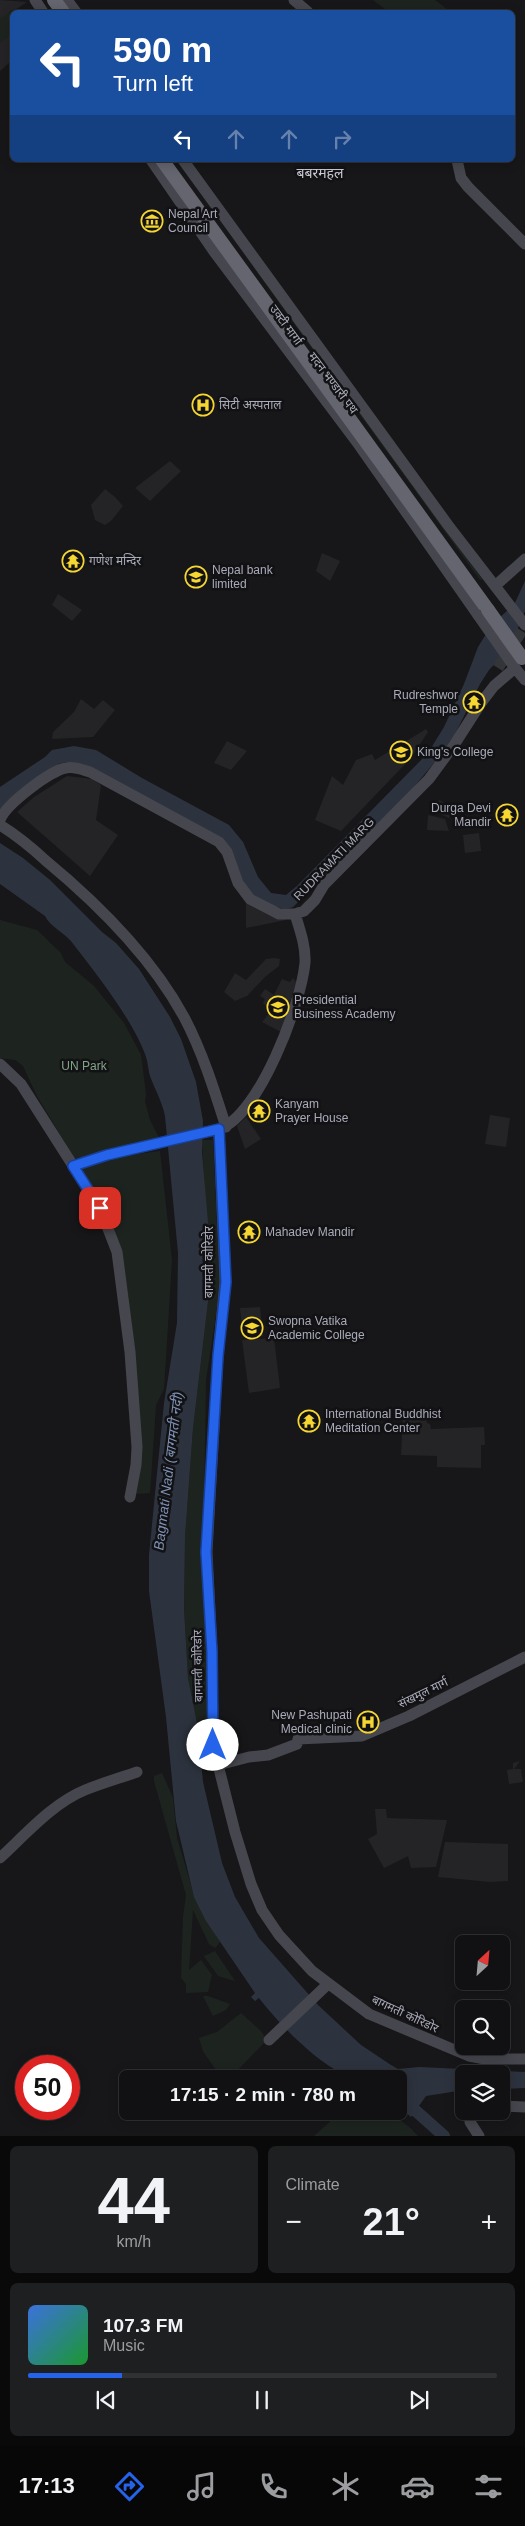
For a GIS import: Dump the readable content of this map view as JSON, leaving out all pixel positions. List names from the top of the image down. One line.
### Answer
{"streets":{"highway":["मदन भण्डारी पथ"],"street":["उक्टी मार्गा","RUDRAMATI MARG","बागमती कोरिडोर","संखमुल मार्ग"]},"crossings":[["उक्टी मार्गा","मदन भण्डारी पथ"],["बागमती कोरिडोर","संखमुल मार्ग"]],"districts":["बबरमहल"],"water":["Bagmati Nadi (बागमती नदी)"],"parks":["UN Park"],"places":{"museum":["Nepal Art Council"],"hospital":["सिटी अस्पताल","New Pashupati Medical clinic"],"temple":["गणेश मन्दिर","Rudreshwor Temple","Durga Devi Mandir","Kanyam Prayer House","Mahadev Mandir","International Buddhist Meditation Center"],"school or university":["Nepal bank limited","King's College","Presidential Business Academy","Swopna Vatika Academic College"]},"north":"top right","page":{"turn":["590 m","Turn left"],"limit":"50","trip":"17:15 · 2 min · 780 m","tile":[["44","km/h"],"Climate"],"heat":["−","21°","+"],"song":["107.3 FM","Music"],"tabs":"17:13"}}
